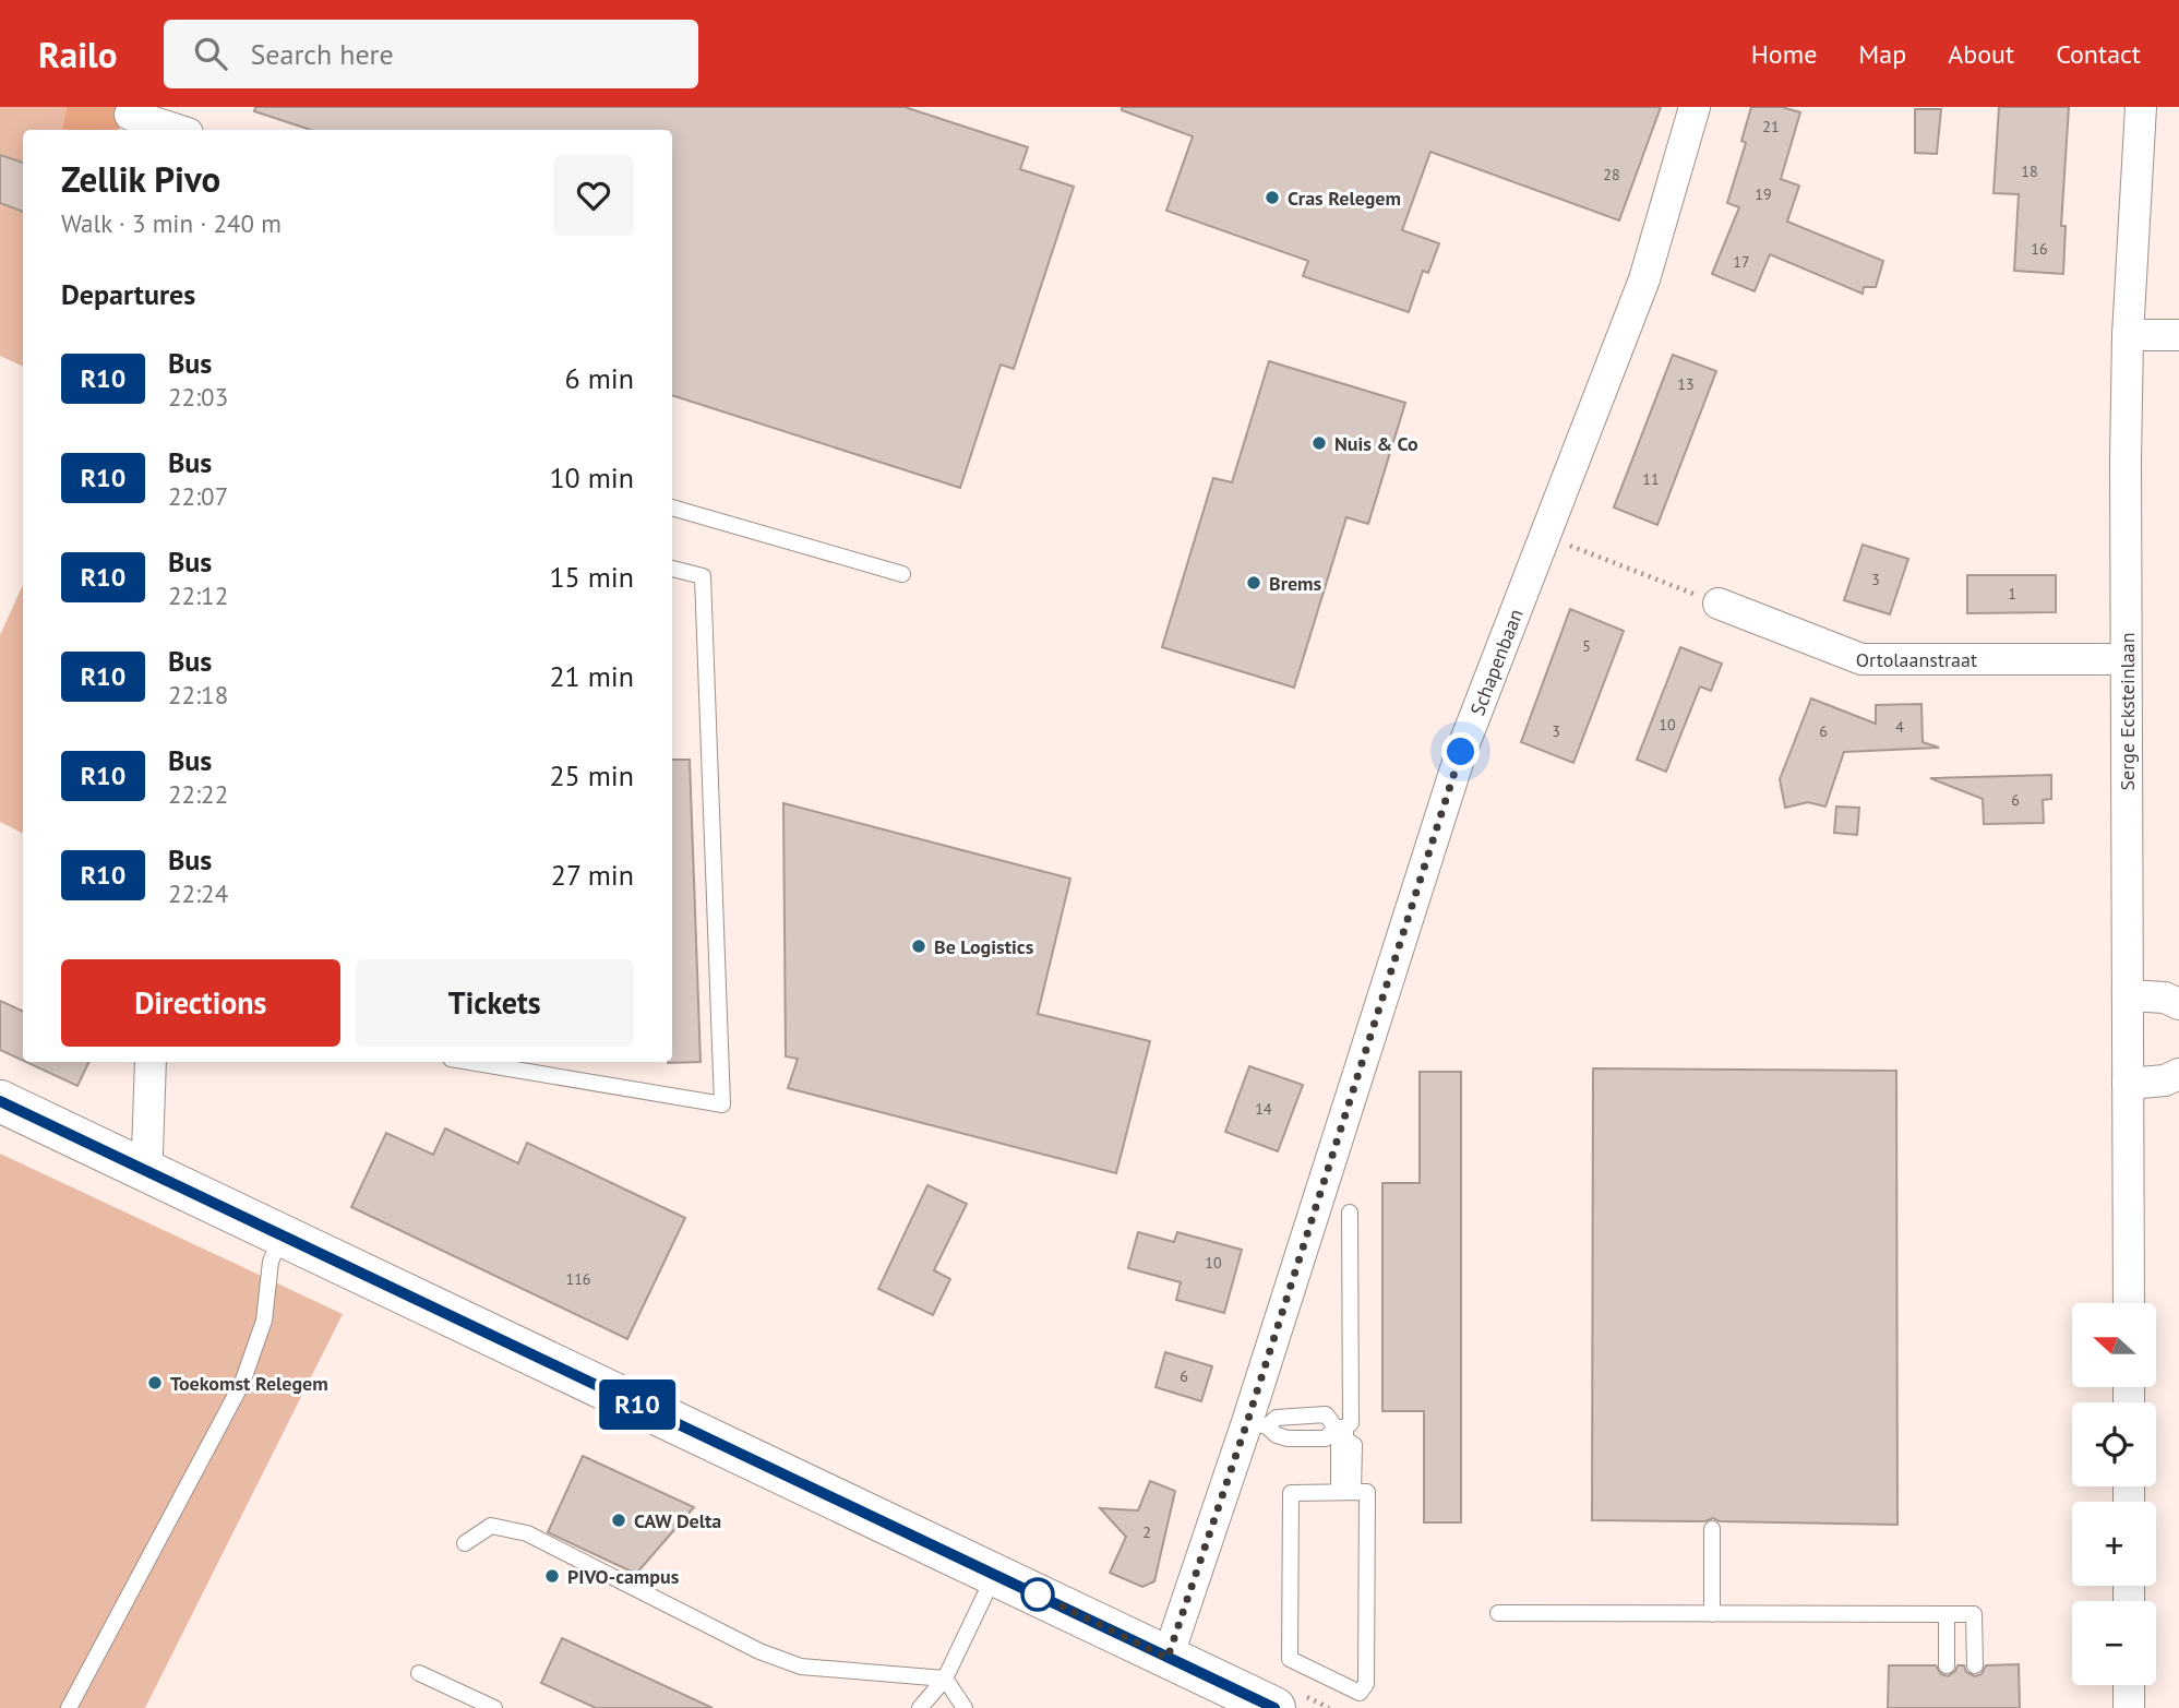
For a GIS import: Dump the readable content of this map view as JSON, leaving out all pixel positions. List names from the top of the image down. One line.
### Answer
{"streets":{"street":["Ortolaanstraat","Schapenbaan","Serge Ecksteinlaan"]},"crossings":[["Ortolaanstraat","Serge Ecksteinlaan"]],"places":["Cras Relegem","Nuis & Co","Brems","Be Logistics","Toekomst Relegem","CAW Delta","PIVO-campus"],"lines":["bus line R10"],"house_numbers":["21","18","28","19","16","17","13","11","3","1","5","10","4","3","6","6","14","10","116","6","2"],"north":"left","page":{"header":"Railo","search":"Search here","nav":["Home","Map","About","Contact"],"on_map":"R10","heading":[["Zellik Pivo","Walk · 3 min · 240 m"],"Departures"],"list":[{"mark":"R10","name":"Bus","note":"22:03","value":"6 min"},{"mark":"R10","name":"Bus","note":"22:07","value":"10 min"},{"mark":"R10","name":"Bus","note":"22:12","value":"15 min"},{"mark":"R10","name":"Bus","note":"22:18","value":"21 min"},{"mark":"R10","name":"Bus","note":"22:22","value":"25 min"},{"mark":"R10","name":"Bus","note":"22:24","value":"27 min"}],"buttons":["Directions","Tickets"],"map_buttons":["+","−"]}}
